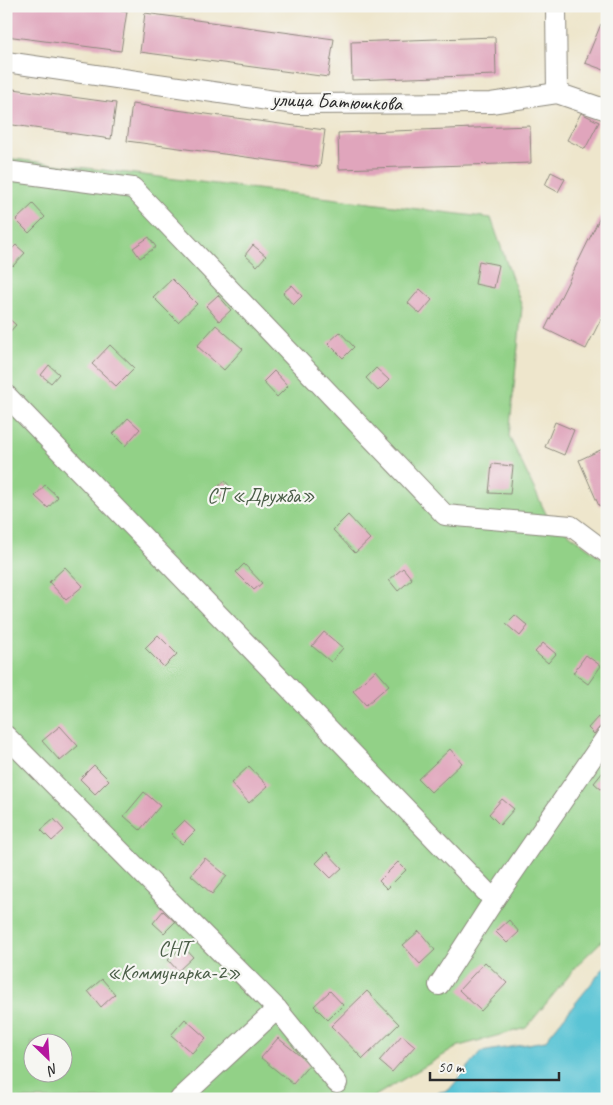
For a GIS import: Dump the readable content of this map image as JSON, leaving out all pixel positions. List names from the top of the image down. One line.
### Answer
{"streets":{"street":["улица Батюшкова"]},"parks":["СТ «Дружба»","СНТ «Коммунарка-2»"],"scale_bar":"50 m","north":"bottom right"}
